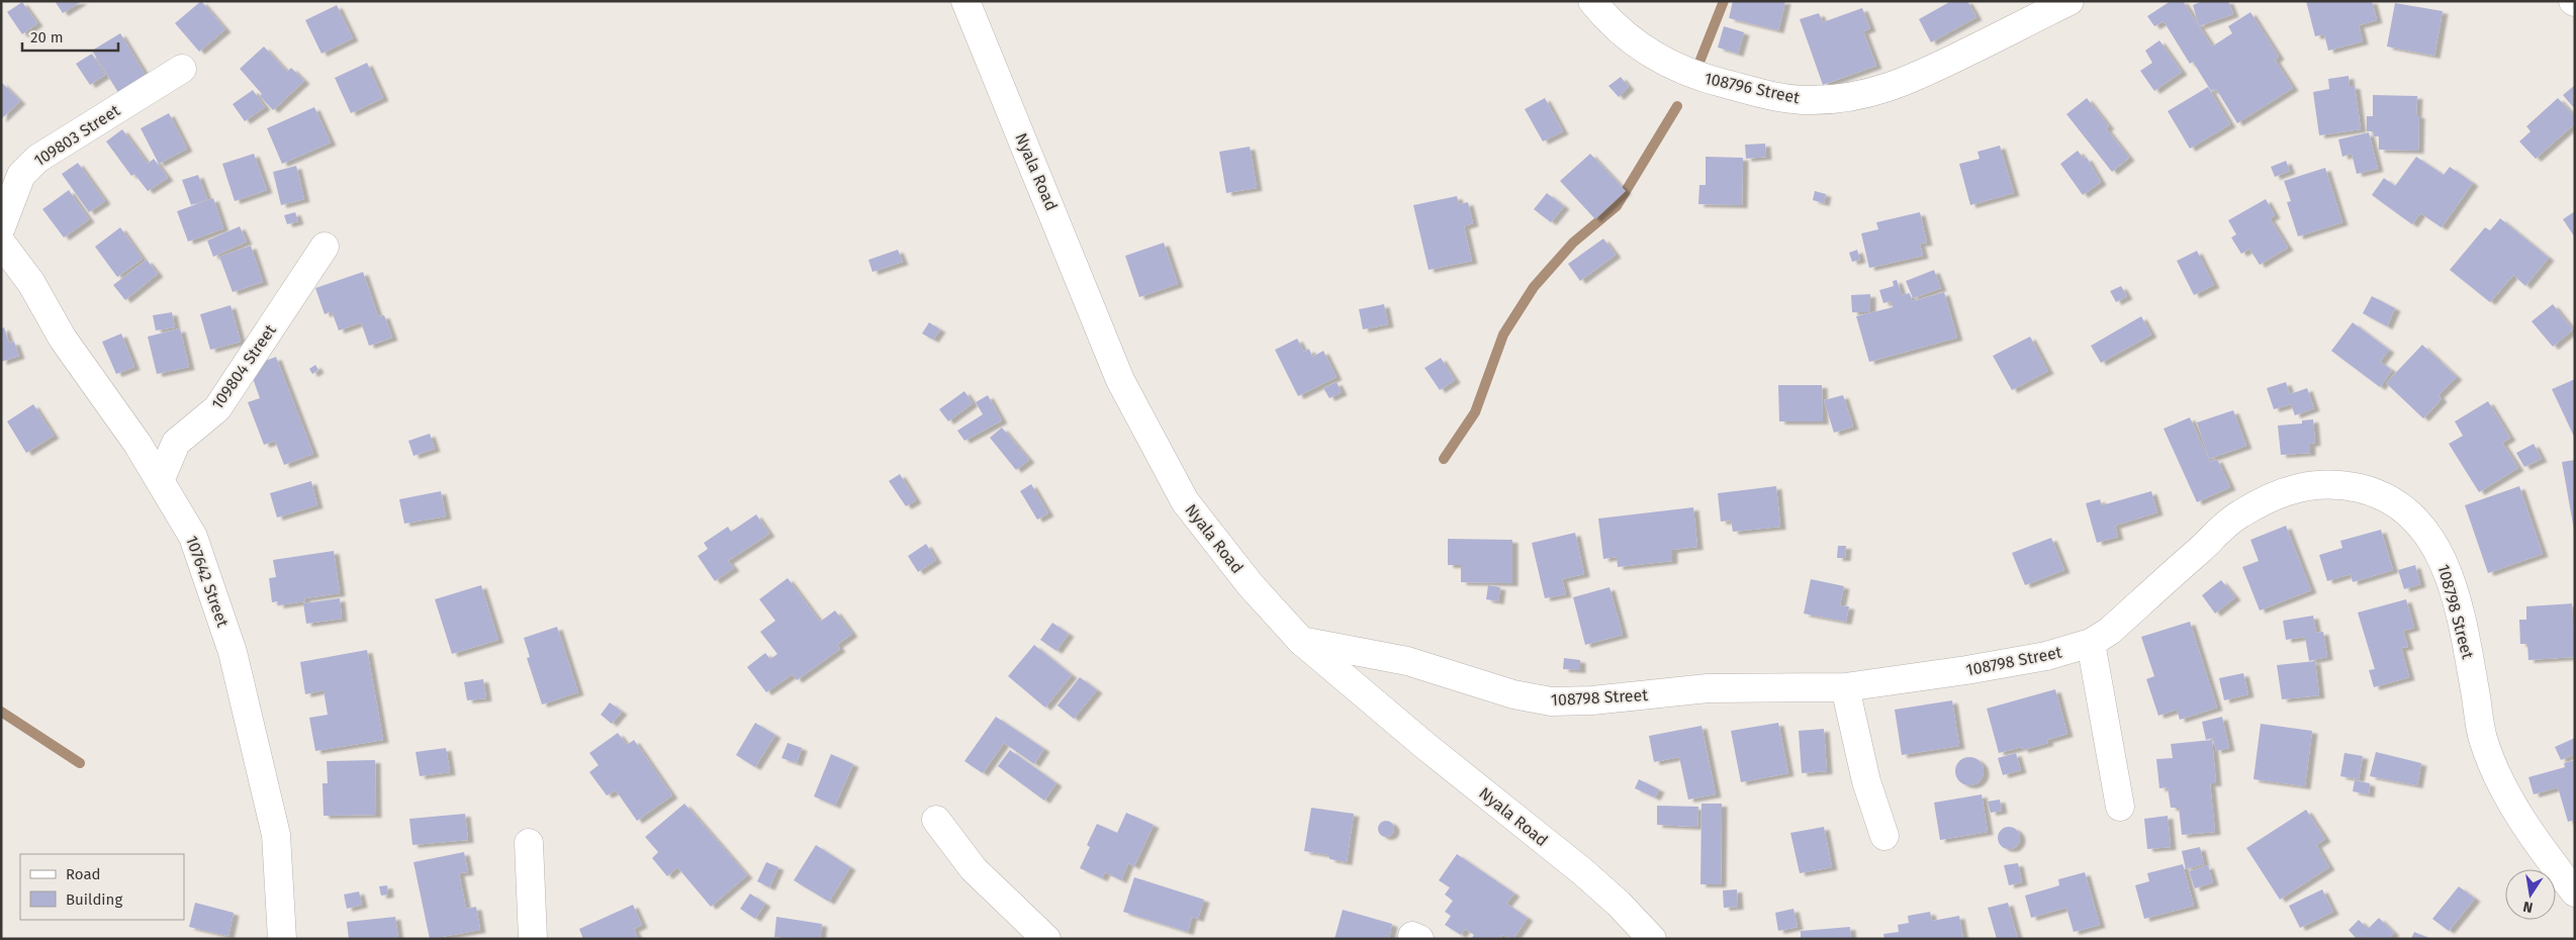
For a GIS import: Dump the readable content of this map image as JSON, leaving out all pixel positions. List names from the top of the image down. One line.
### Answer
{"streets":{"street":["108796 Street","109803 Street","Nyala Road","109804 Street","107642 Street","108798 Street"]},"crossings":[["Nyala Road","108798 Street"],["109804 Street","107642 Street"]],"legend":["Road","Building"],"scale_bar":"20 m","north":"bottom"}
